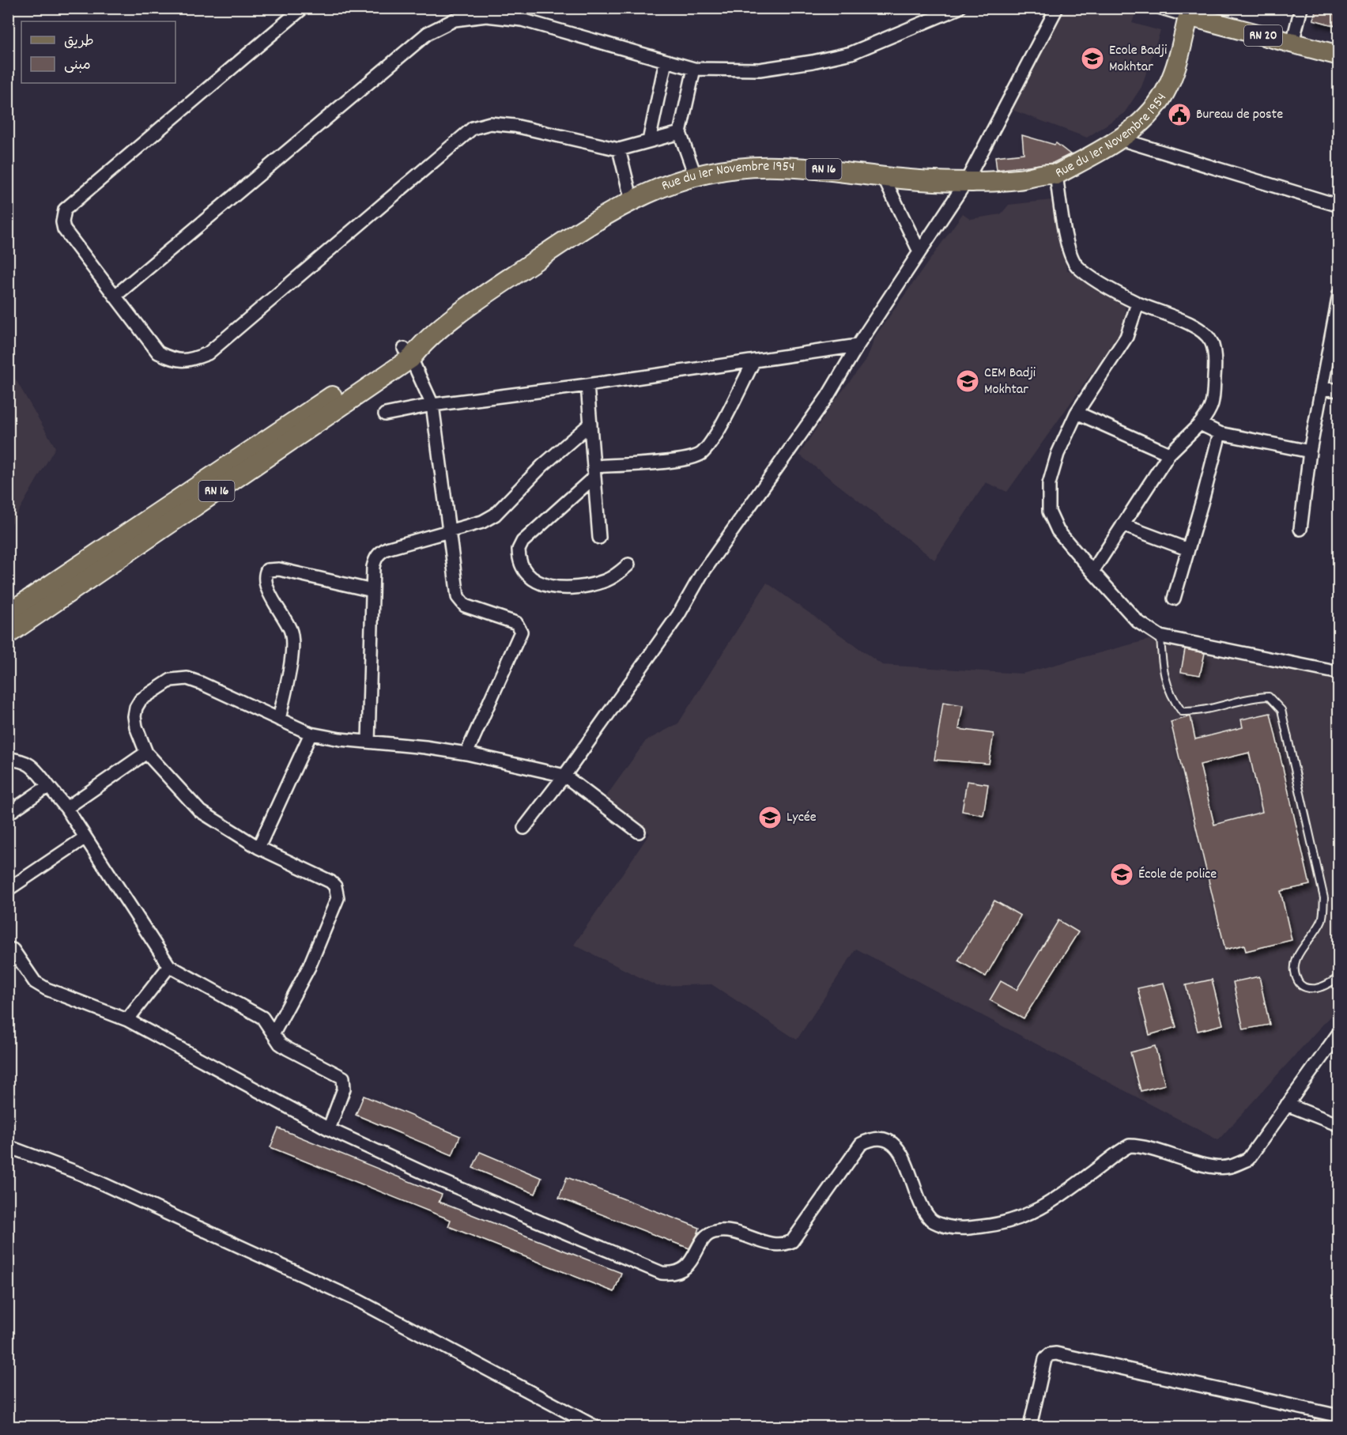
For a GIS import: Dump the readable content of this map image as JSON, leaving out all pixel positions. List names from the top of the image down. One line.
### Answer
{"streets":{"main road":["RN 20","Rue du 1er Novembre 1954","RN 16"]},"crossings":[["RN 20","Rue du 1er Novembre 1954"],["Rue du 1er Novembre 1954","RN 16"]],"places":{"school or university":["Ecole Badji Mokhtar","CEM Badji Mokhtar","Lycée","École de police"],"public building":["Bureau de poste"]},"legend":["طريق","مبنى"]}
